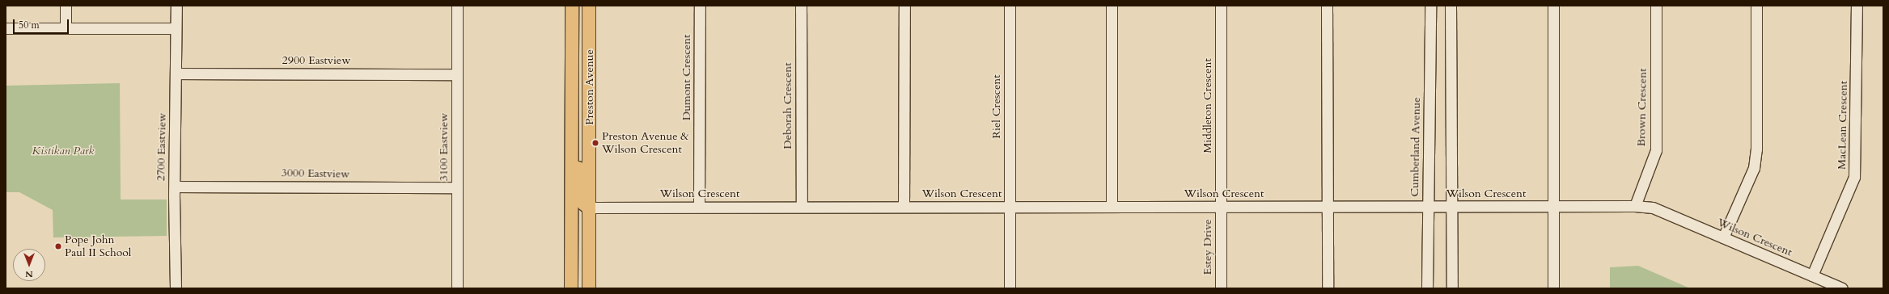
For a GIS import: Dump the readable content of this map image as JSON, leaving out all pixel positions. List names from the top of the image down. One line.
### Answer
{"streets":{"main road":["Preston Avenue"],"street":["2900 Eastview","Dumont Crescent","Deborah Crescent","Middleton Crescent","Riel Crescent","Brown Crescent","MacLean Crescent","2700 Eastview","3100 Eastview","Cumberland Avenue","3000 Eastview","Wilson Crescent","Estey Drive"]},"crossings":[["2900 Eastview","2700 Eastview"],["2900 Eastview","3100 Eastview"],["Dumont Crescent","Wilson Crescent"],["Preston Avenue","Wilson Crescent"],["Deborah Crescent","Wilson Crescent"],["Middleton Crescent","Wilson Crescent"],["Middleton Crescent","Estey Drive"],["Riel Crescent","Wilson Crescent"],["Brown Crescent","Wilson Crescent"],["MacLean Crescent","Wilson Crescent"],["2700 Eastview","3000 Eastview"],["3100 Eastview","3000 Eastview"],["Cumberland Avenue","Wilson Crescent"],["Wilson Crescent","Estey Drive"]],"parks":["Kistikan Park"],"places":["Preston Avenue & Wilson Crescent","Pope John Paul II School"],"scale_bar":"50 m","north":"bottom"}
